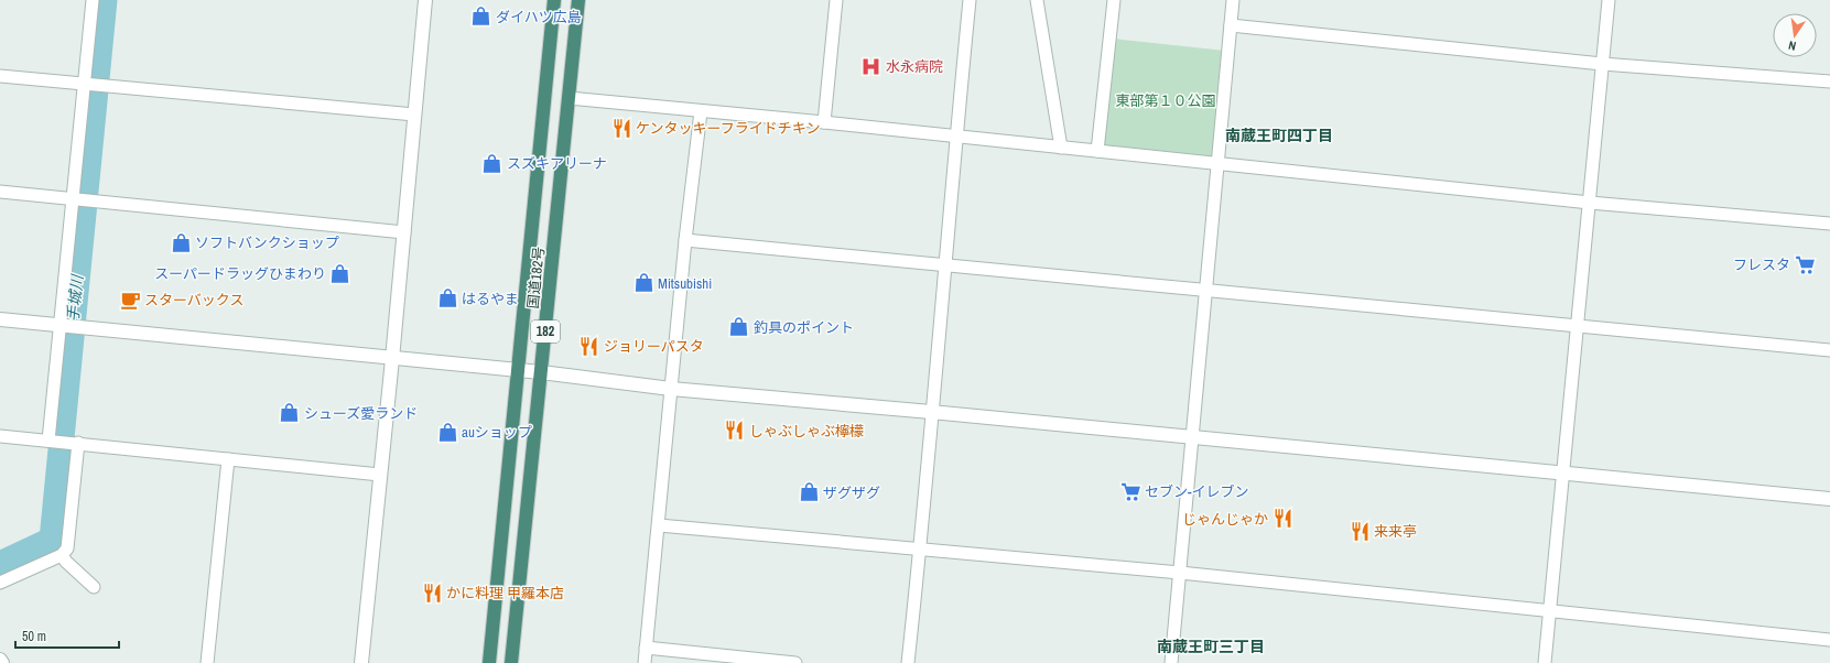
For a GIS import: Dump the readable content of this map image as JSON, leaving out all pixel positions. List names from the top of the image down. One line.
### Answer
{"streets":{"highway":["国道182号","182"]},"districts":["南蔵王町四丁目","南蔵王町三丁目"],"water":["手城川"],"parks":["東部第１０公園"],"places":{"shop":["ダイハツ広島","スズキアリーナ","ソフトバンクショップ","スーパードラッグひまわり","Mitsubishi","はるやま","釣具のポイント","シューズ愛ランド","auショップ","ザグザグ"],"hospital":["水永病院"],"restaurant":["ケンタッキーフライドチキン","ジョリーパスタ","しゃぶしゃぶ檸檬","じゃんじゃか","来来亭","かに料理 甲羅本店"],"supermarket":["フレスタ","セブン-イレブン"],"cafe":["スターバックス"]},"scale_bar":"50 m","north":"bottom"}
